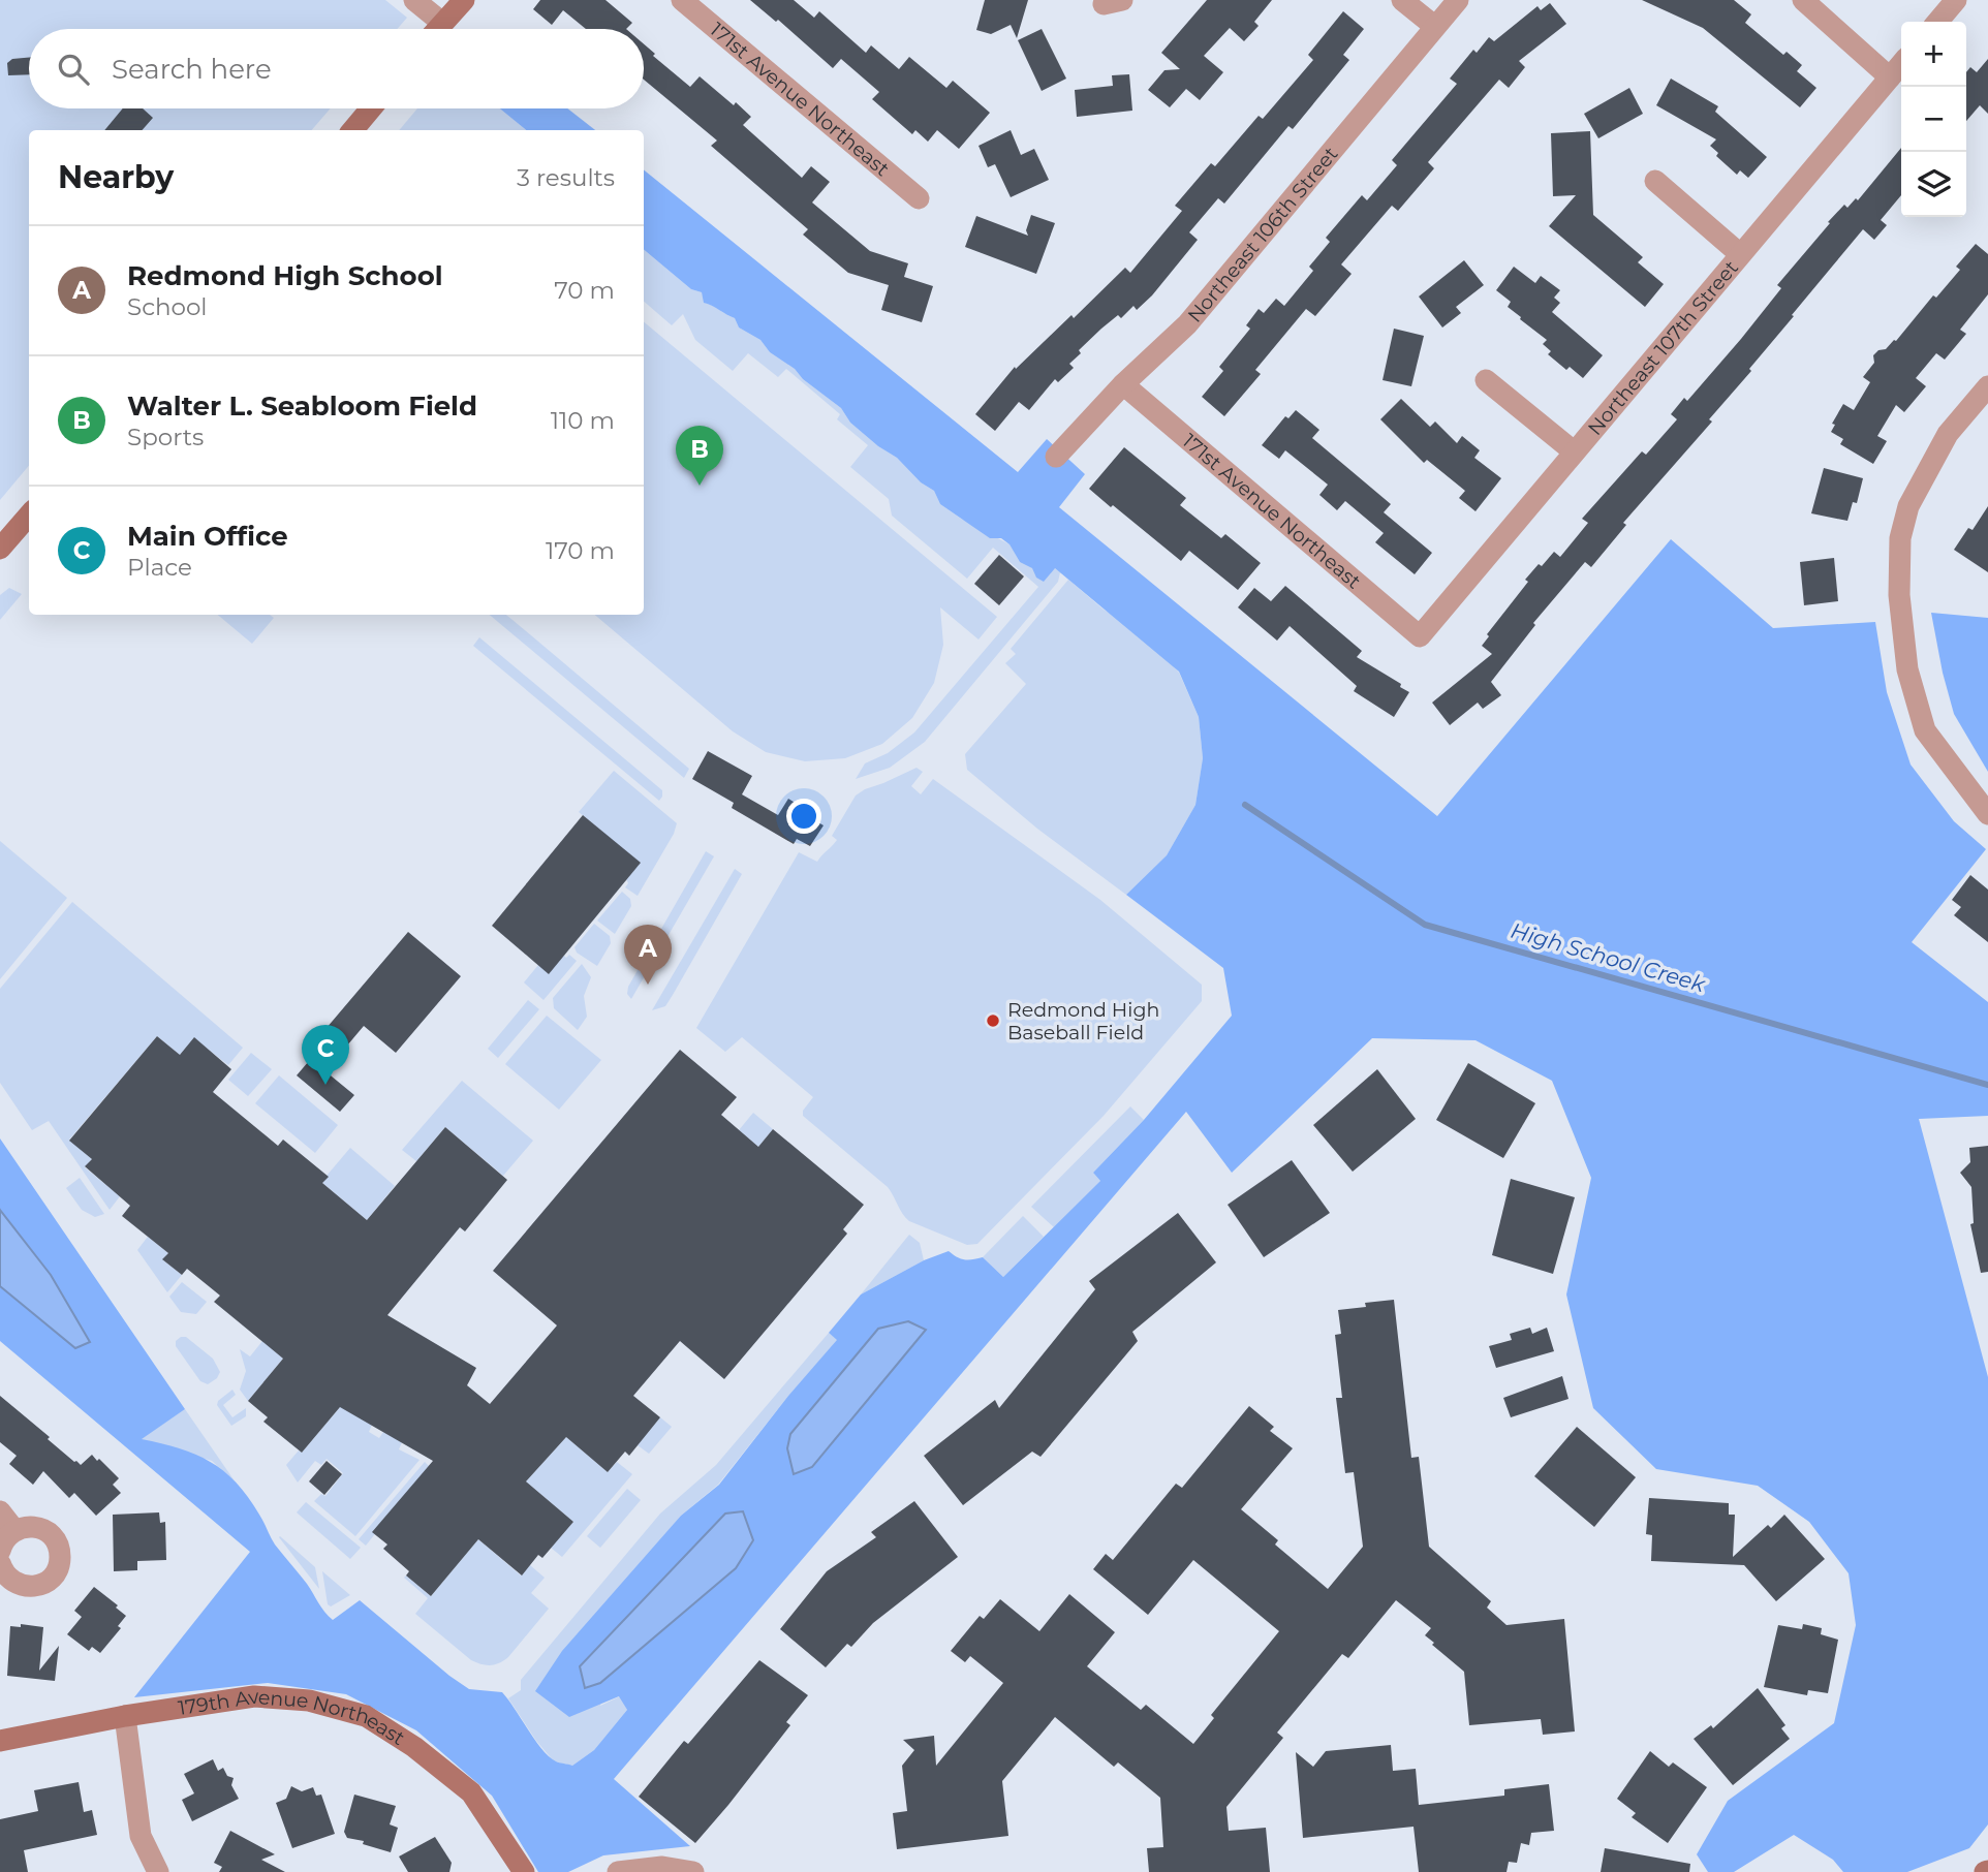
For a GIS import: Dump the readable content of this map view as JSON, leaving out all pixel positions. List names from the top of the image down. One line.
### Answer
{"streets":{"street":["171st Avenue Northeast","Northeast 106th Street","Northeast 107th Street","179th Avenue Northeast"]},"crossings":[["171st Avenue Northeast","Northeast 106th Street"],["171st Avenue Northeast","Northeast 107th Street"]],"water":["High School Creek"],"places":["Redmond High Baseball Field"],"page":{"map_buttons":["+","−"],"search":"Search here","heading":["Nearby","3 results"],"list":[{"mark":"A","name":"Redmond High School","note":"School","value":"70 m"},{"mark":"B","name":"Walter L. Seabloom Field","note":"Sports","value":"110 m"},{"mark":"C","name":"Main Office","note":"Place","value":"170 m"}],"pins":["B","A","C"]}}
